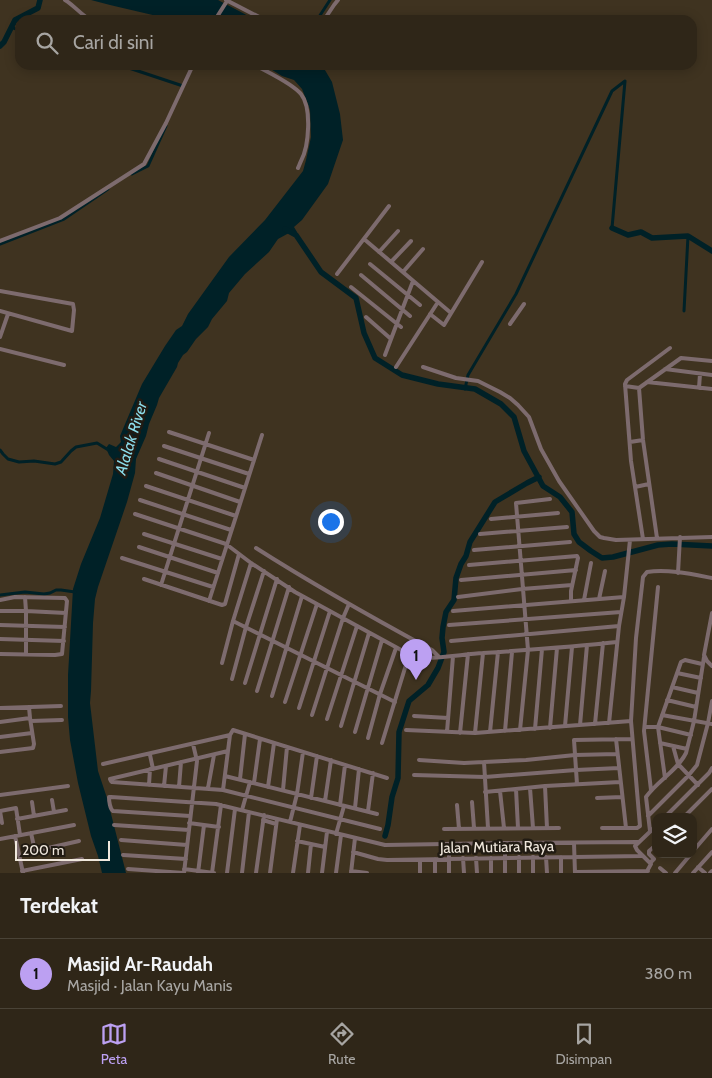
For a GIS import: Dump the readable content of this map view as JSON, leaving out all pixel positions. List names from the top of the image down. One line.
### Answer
{"streets":{"street":["Jalan Mutiara Raya"]},"water":["Alalak River"],"scale_bar":"200 m","page":{"search":"Cari di sini","pins":"1","scale":"200 m","heading":"Terdekat","list":[{"mark":"1","name":"Masjid Ar-Raudah","note":"Masjid · Jalan Kayu Manis","value":"380 m"}],"nav":["Peta","Rute","Disimpan"]}}
